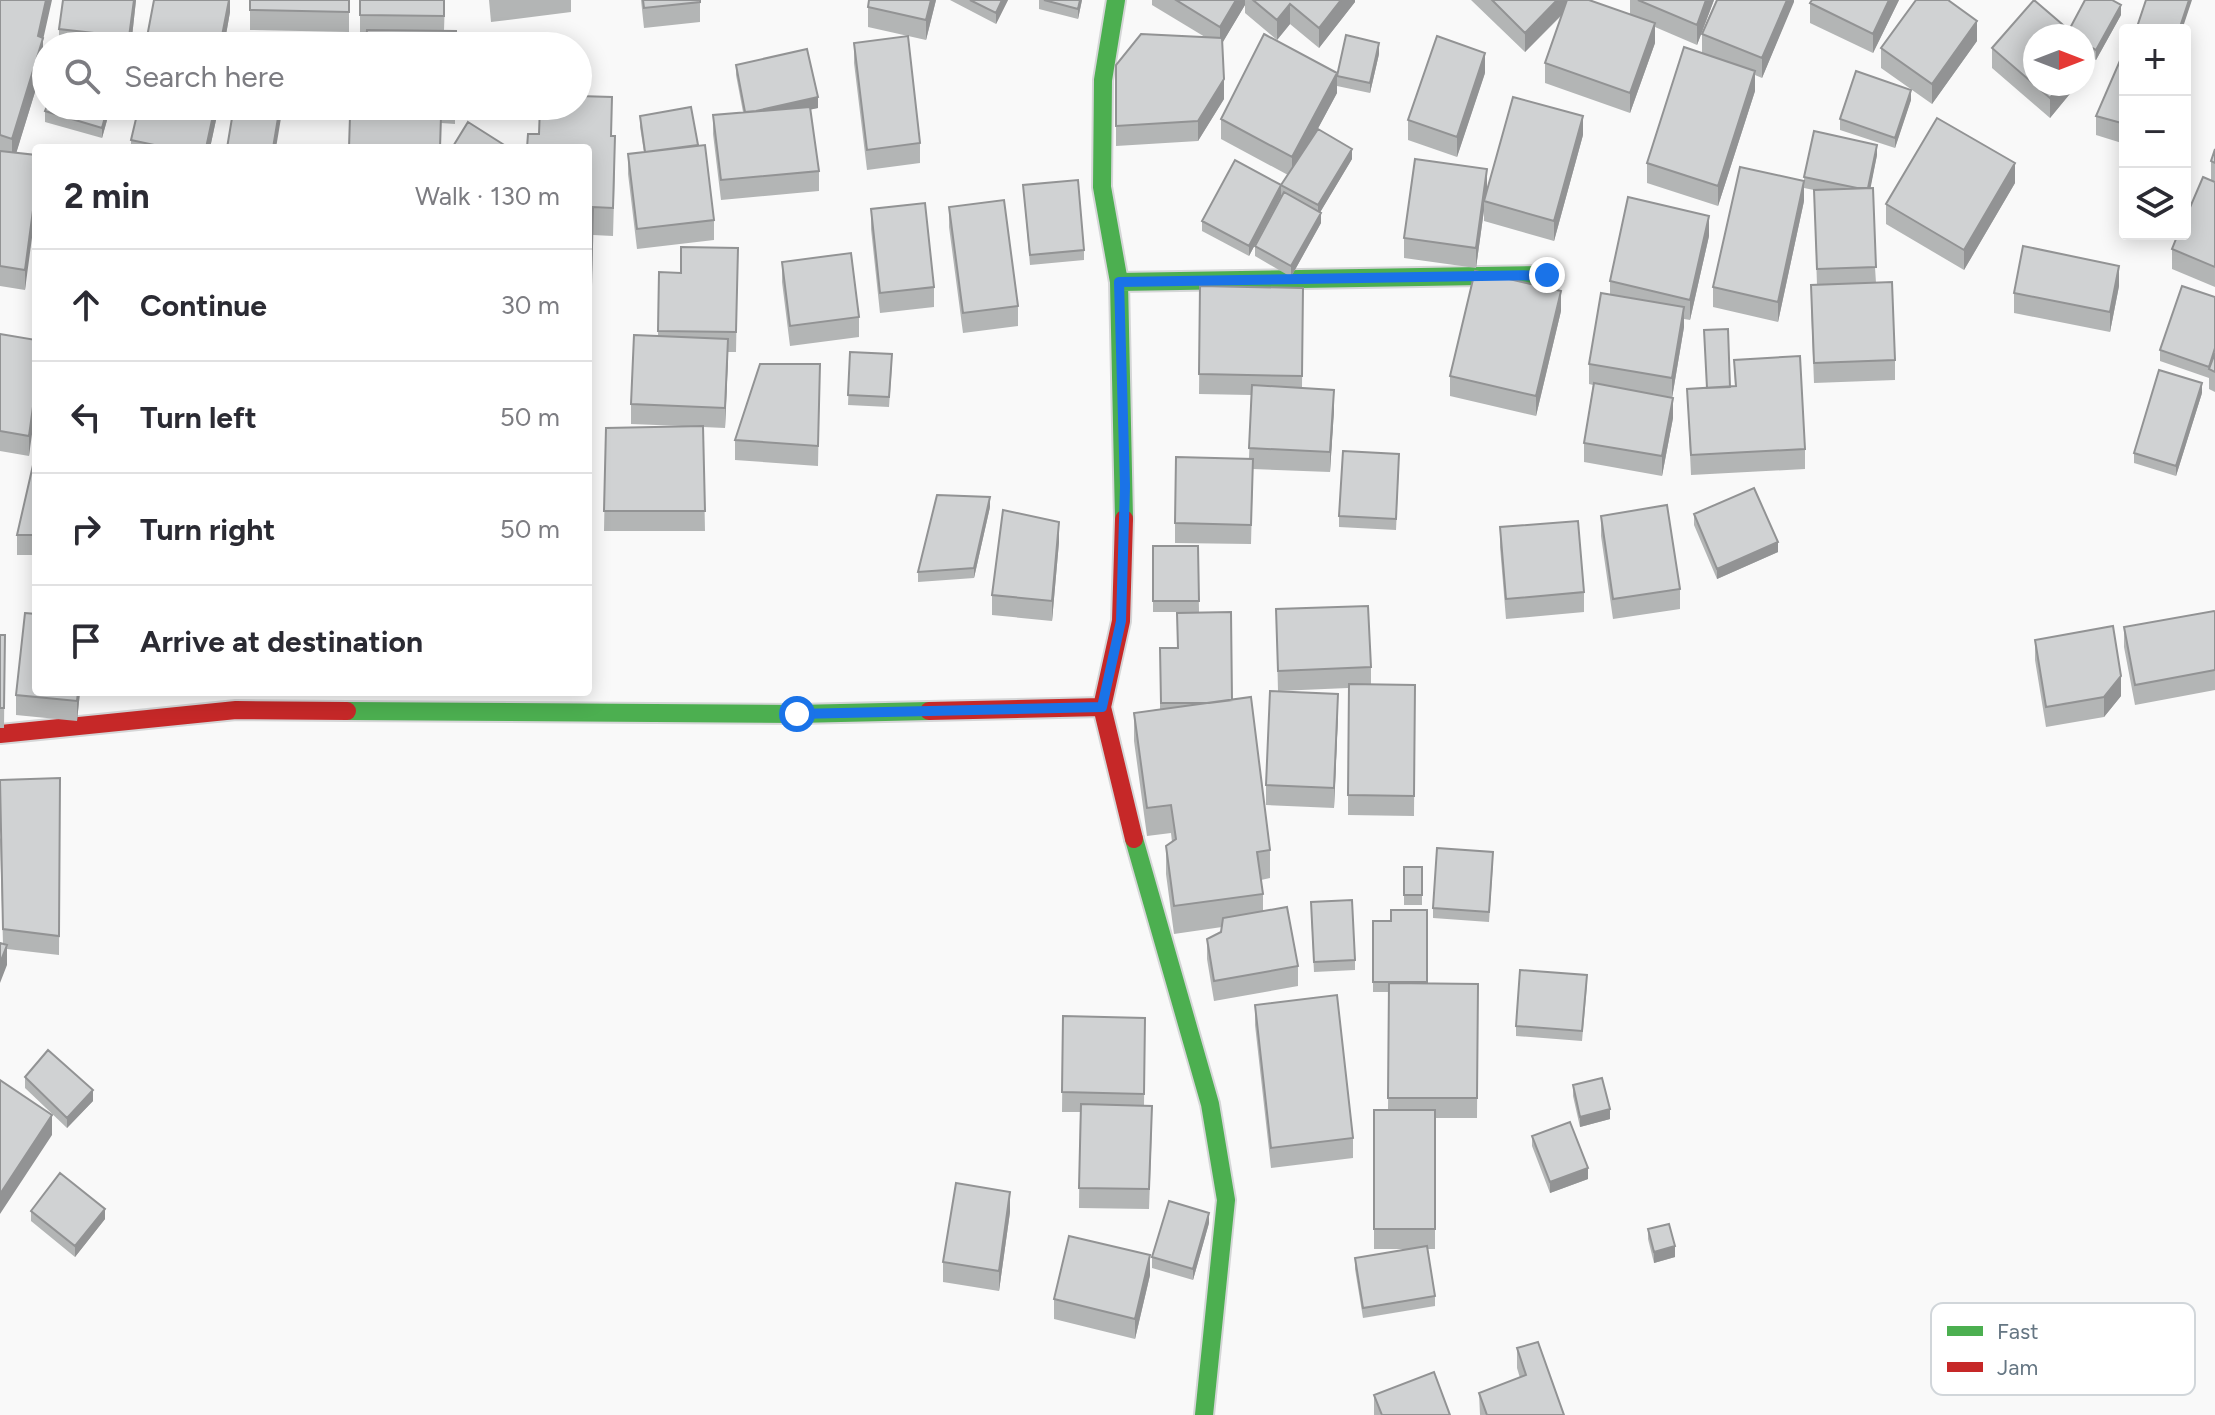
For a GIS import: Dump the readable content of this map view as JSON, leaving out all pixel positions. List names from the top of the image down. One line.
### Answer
{"legend":["Fast","Jam"],"north":"right","page":{"map_buttons":["+","−"],"search":"Search here","heading":["2 min","Walk · 130 m"],"list":[["Continue","30 m"],["Turn left","50 m"],["Turn right","50 m"],"Arrive at destination"]}}
